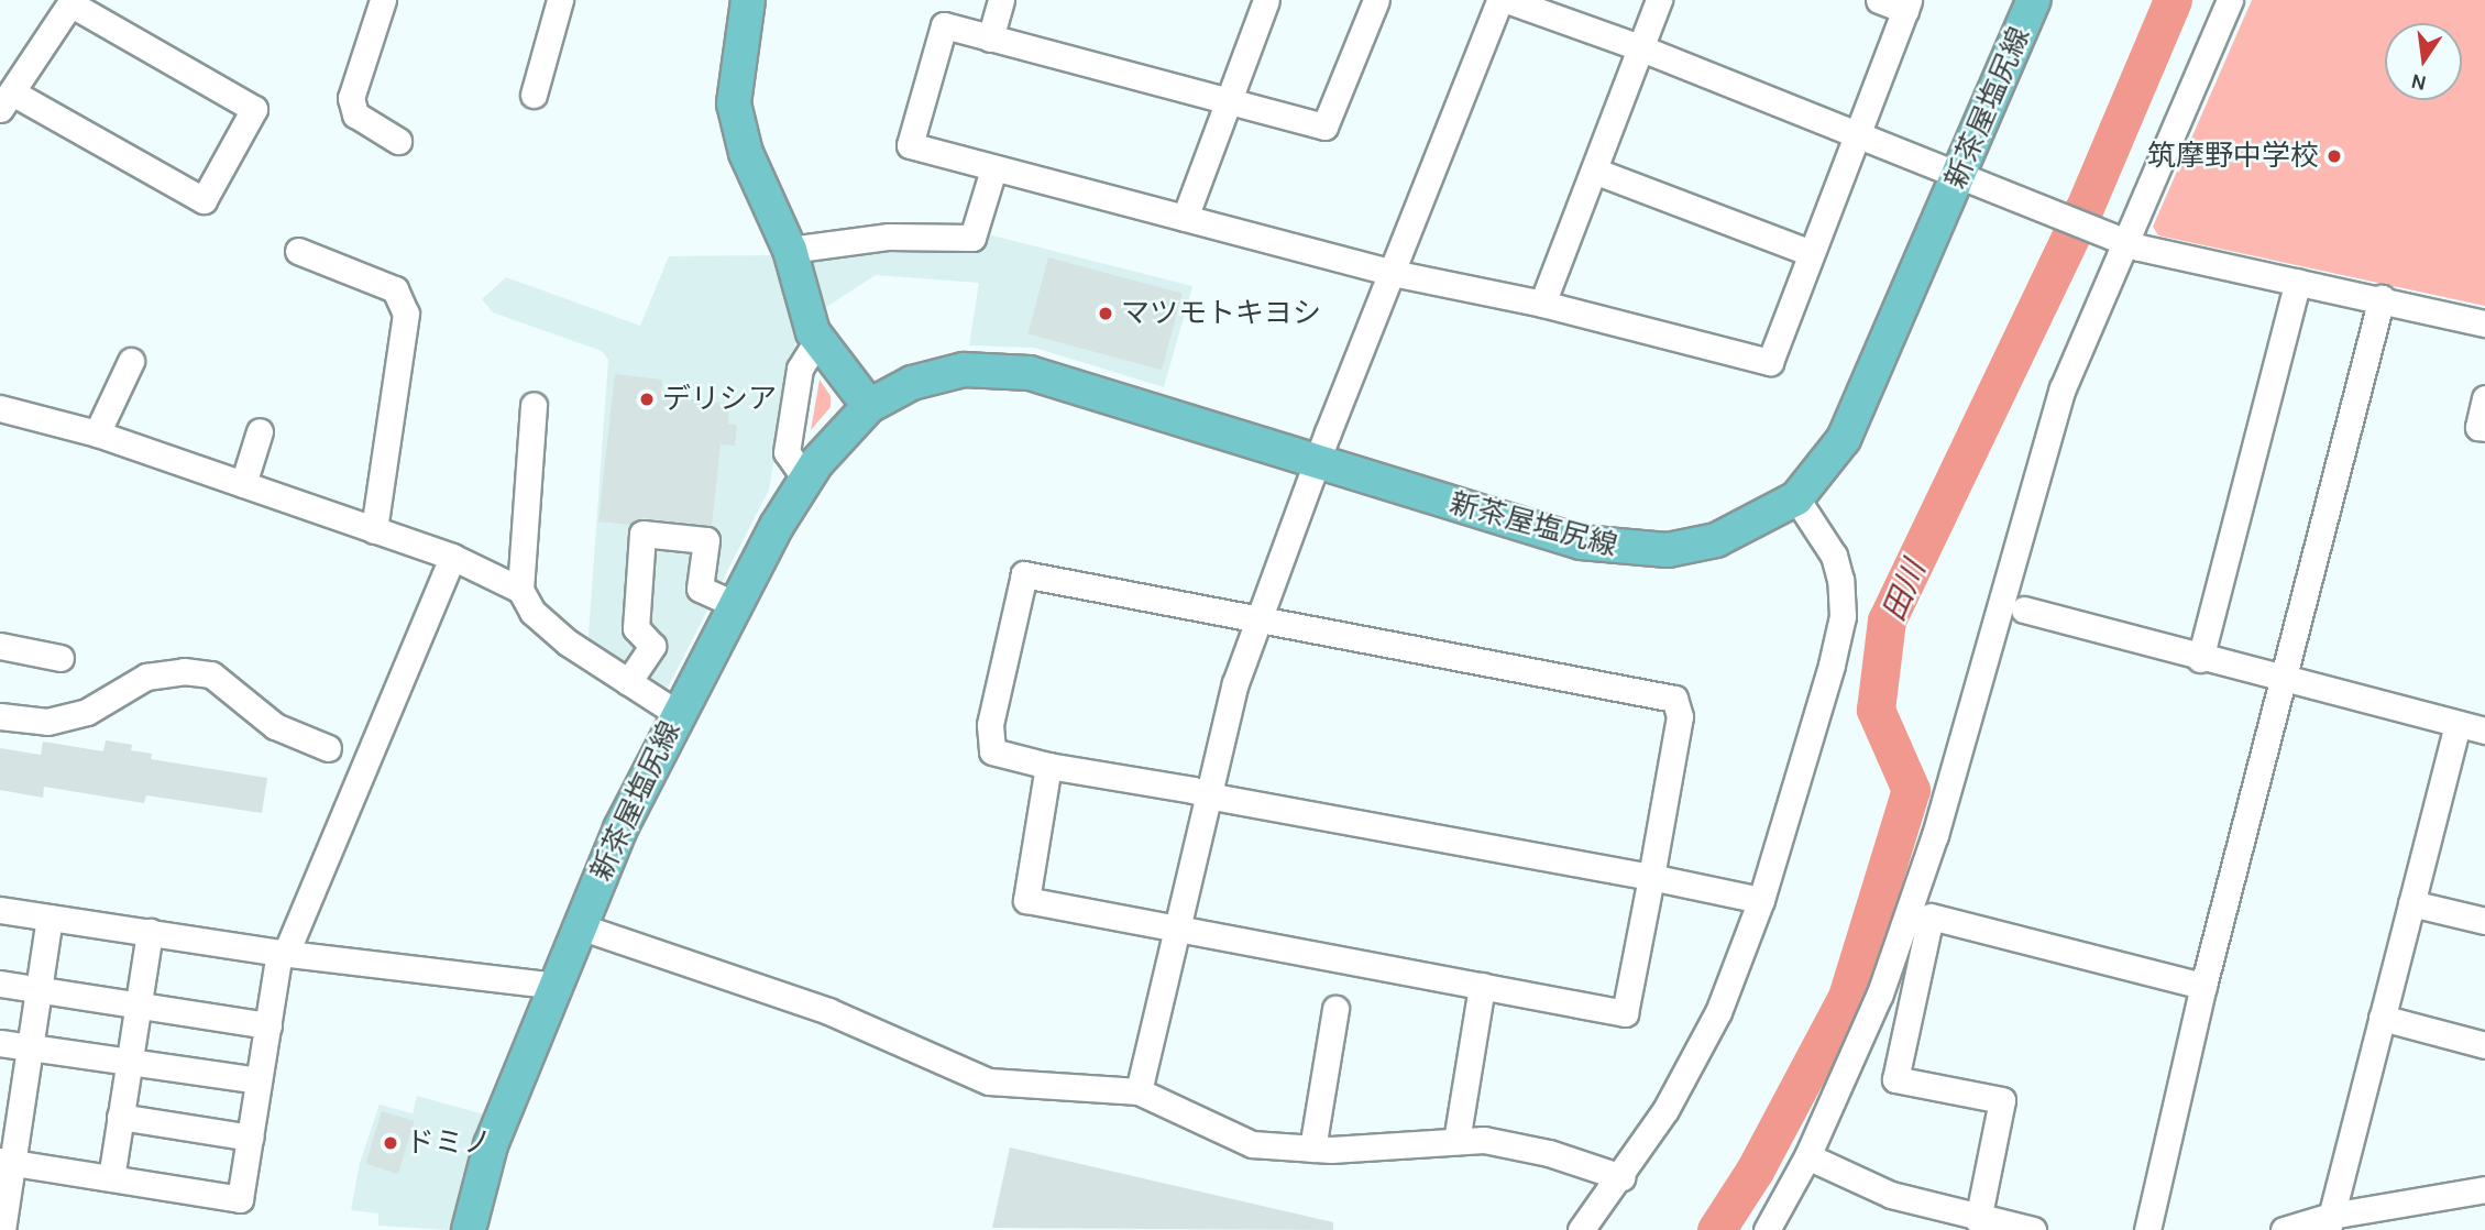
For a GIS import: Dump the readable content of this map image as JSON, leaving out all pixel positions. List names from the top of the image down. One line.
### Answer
{"streets":{"main road":["新茶屋塩尻線"]},"water":["田川"],"places":["筑摩野中学校","マツモトキヨシ","デリシア","ドミノ"],"north":"bottom"}
